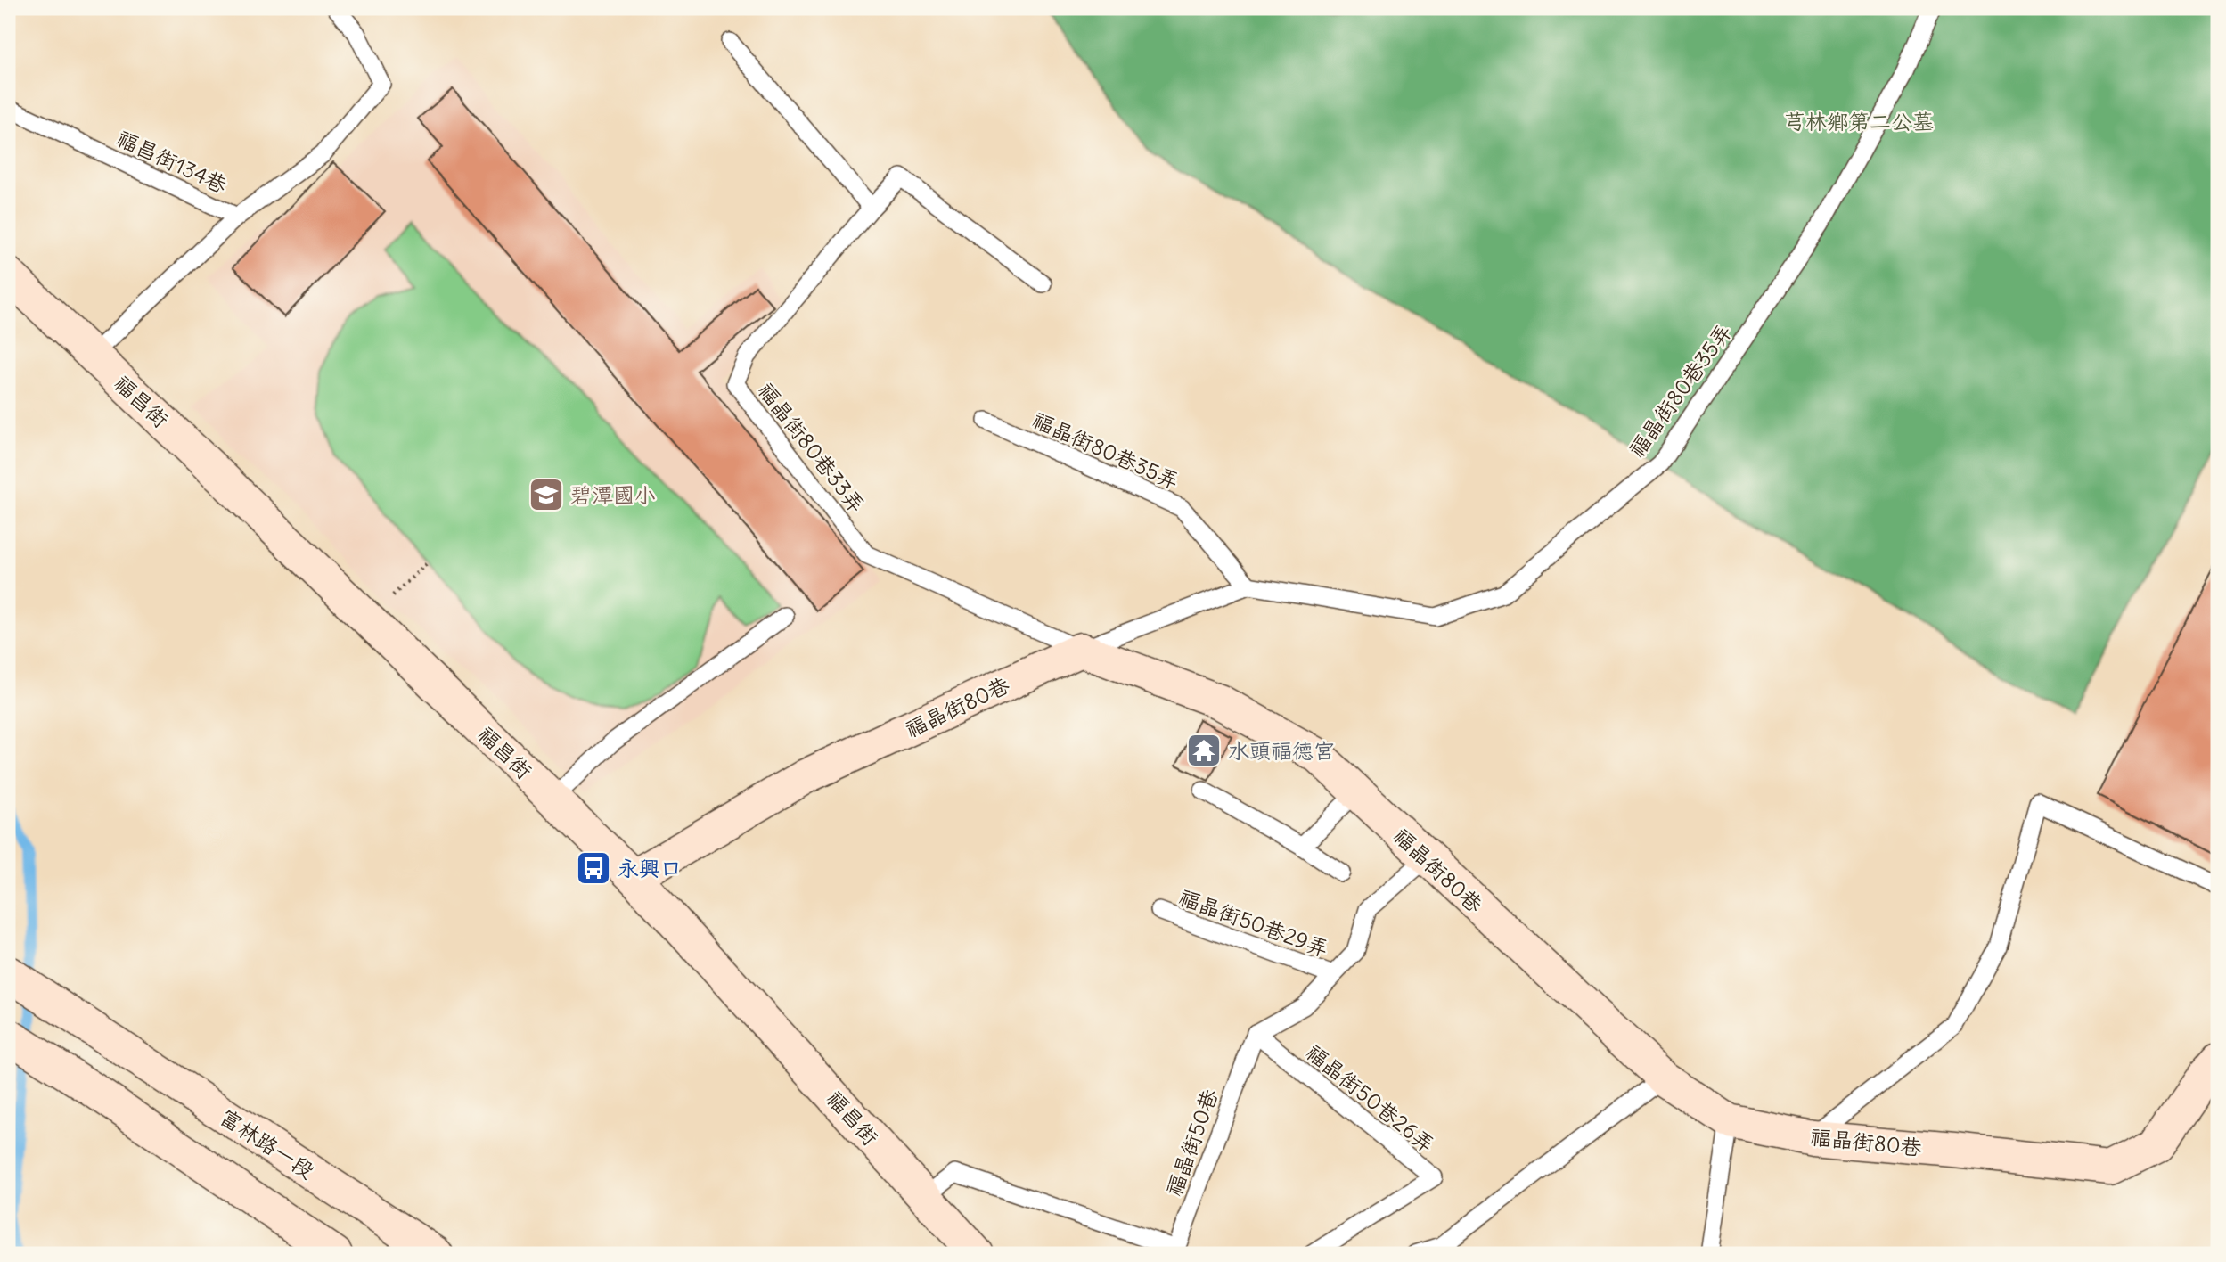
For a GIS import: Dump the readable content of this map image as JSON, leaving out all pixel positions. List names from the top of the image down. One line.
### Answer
{"streets":{"street":["福昌街","福晶街80巷","富林路一段"],"lane":["福昌街134巷","福晶街80巷35弄","福晶街80巷33弄","福晶街50巷29弄","福晶街50巷26弄","福晶街50巷"]},"crossings":[["福昌街134巷","福昌街"],["福昌街","福晶街80巷"],["福昌街","福晶街50巷"],["福晶街80巷33弄","福晶街80巷"],["福晶街50巷26弄","福晶街50巷"]],"parks":["芎林鄉第二公墓"],"places":{"school or university":["碧潭國小"],"temple":["水頭福德宮"],"bus stop":["永興口"]}}
